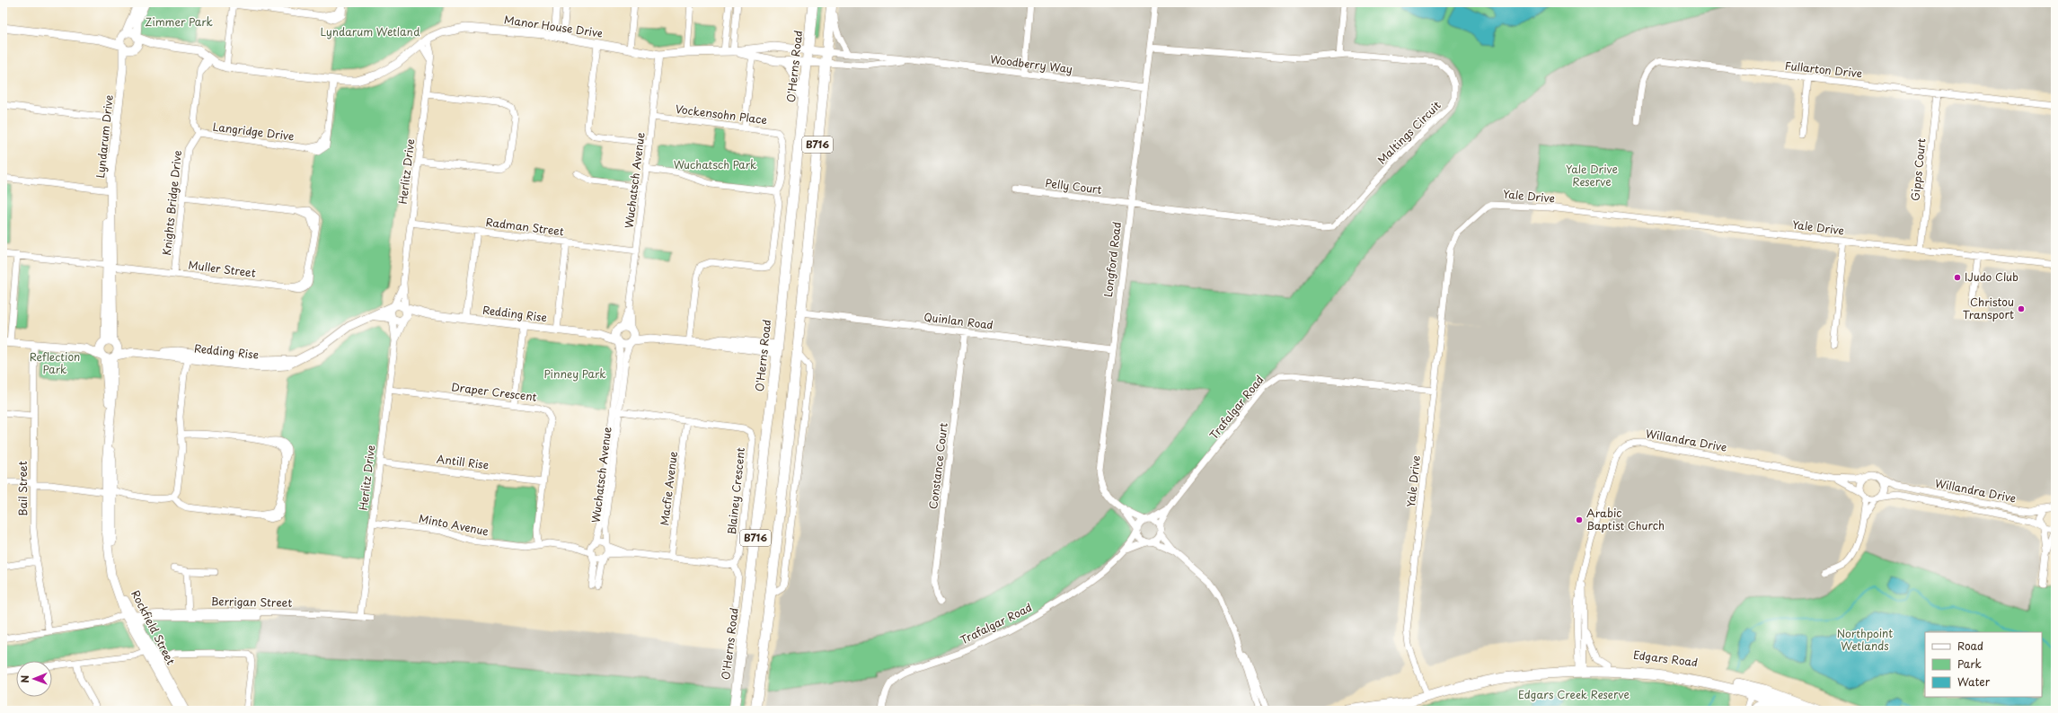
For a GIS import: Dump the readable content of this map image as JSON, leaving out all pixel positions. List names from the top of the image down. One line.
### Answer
{"streets":{"main road":["O'Herns Road","B716","Edgars Road"],"street":["Manor House Drive","Woodberry Way","Fullarton Drive","Vockensohn Place","Langridge Drive","Maltings Circuit","Lyndarum Drive","Gipps Court","Herlitz Drive","Wuchatsch Avenue","Pelly Court","Yale Drive","Knights Bridge Drive","Radman Street","Longford Road","Muller Street","Redding Rise","Quinlan Road","Draper Crescent","Trafalgar Road","Willandra Drive","Antill Rise","Constance Court","Bail Street","Macfie Avenue","Blainey Crescent","Minto Avenue","Berrigan Street","Rockfield Street"]},"crossings":[["Manor House Drive","Woodberry Way"],["Manor House Drive","O'Herns Road"],["Manor House Drive","Langridge Drive"],["Manor House Drive","Lyndarum Drive"],["Manor House Drive","B716"],["Manor House Drive","Herlitz Drive"],["Manor House Drive","Wuchatsch Avenue"],["Woodberry Way","B716"],["Woodberry Way","Longford Road"],["O'Herns Road","Redding Rise"],["Fullarton Drive","Gipps Court"],["Vockensohn Place","Wuchatsch Avenue"],["Vockensohn Place","Redding Rise"],["Langridge Drive","Knights Bridge Drive"],["Maltings Circuit","Pelly Court"],["Maltings Circuit","Longford Road"],["Lyndarum Drive","Muller Street"],["Lyndarum Drive","Redding Rise"],["Lyndarum Drive","Rockfield Street"],["B716","Quinlan Road"],["Gipps Court","Yale Drive"],["Herlitz Drive","Radman Street"],["Herlitz Drive","Redding Rise"],["Herlitz Drive","Draper Crescent"],["Herlitz Drive","Antill Rise"],["Herlitz Drive","Minto Avenue"],["Herlitz Drive","Berrigan Street"],["Wuchatsch Avenue","Radman Street"],["Wuchatsch Avenue","Redding Rise"],["Wuchatsch Avenue","Blainey Crescent"],["Wuchatsch Avenue","Minto Avenue"],["Pelly Court","Longford Road"],["Yale Drive","Trafalgar Road"],["Yale Drive","Edgars Road"],["Knights Bridge Drive","Muller Street"],["Longford Road","Quinlan Road"],["Longford Road","Trafalgar Road"],["Redding Rise","Rockfield Street"],["Quinlan Road","Constance Court"],["Draper Crescent","Antill Rise"],["Draper Crescent","Minto Avenue"],["Willandra Drive","Edgars Road"],["Bail Street","Berrigan Street"],["Macfie Avenue","Blainey Crescent"],["Berrigan Street","Rockfield Street"]],"parks":["Zimmer Park","Lyndarum Wetland","Wuchatsch Park","Yale Drive Reserve","Reflection Park","Pinney Park","Northpoint Wetlands","Edgars Creek Reserve"],"places":["IJudo Club","Christou Transport","Arabic Baptist Church"],"legend":["Road","Park","Water"],"north":"left"}
